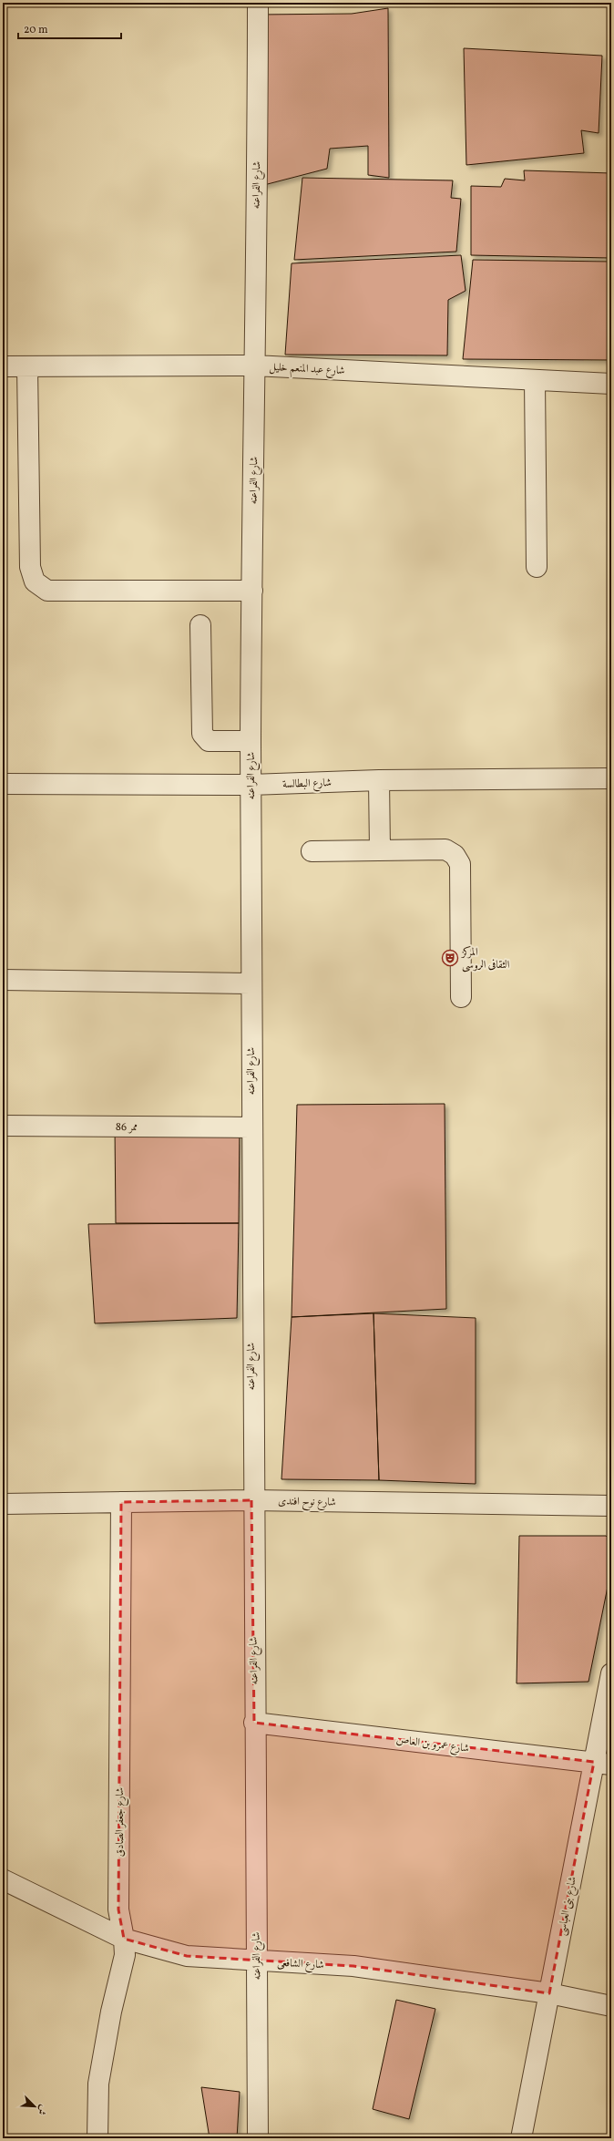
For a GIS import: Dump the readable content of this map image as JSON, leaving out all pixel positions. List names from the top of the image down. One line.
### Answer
{"streets":{"street":["شارع الفراعنه","شارع عبد المنعم خليل","شارع البطالسة","ممر 86","شارع نوح افندى","شارع عمرو بن العاص","شارع جعفر الصادق","شارع بنى العباسى","شارع الشافعى"]},"crossings":[["شارع الفراعنه","شارع عبد المنعم خليل"],["شارع الفراعنه","شارع البطالسة"],["شارع الفراعنه","ممر 86"],["شارع الفراعنه","شارع نوح افندى"],["شارع الفراعنه","شارع عمرو بن العاص"],["شارع الفراعنه","شارع الشافعى"],["شارع نوح افندى","شارع جعفر الصادق"],["شارع عمرو بن العاص","شارع بنى العباسى"],["شارع جعفر الصادق","شارع الشافعى"],["شارع بنى العباسى","شارع الشافعى"]],"places":{"theatre":["المركز الثقافى الروسى"]},"scale_bar":"20 m","north":"bottom right"}
